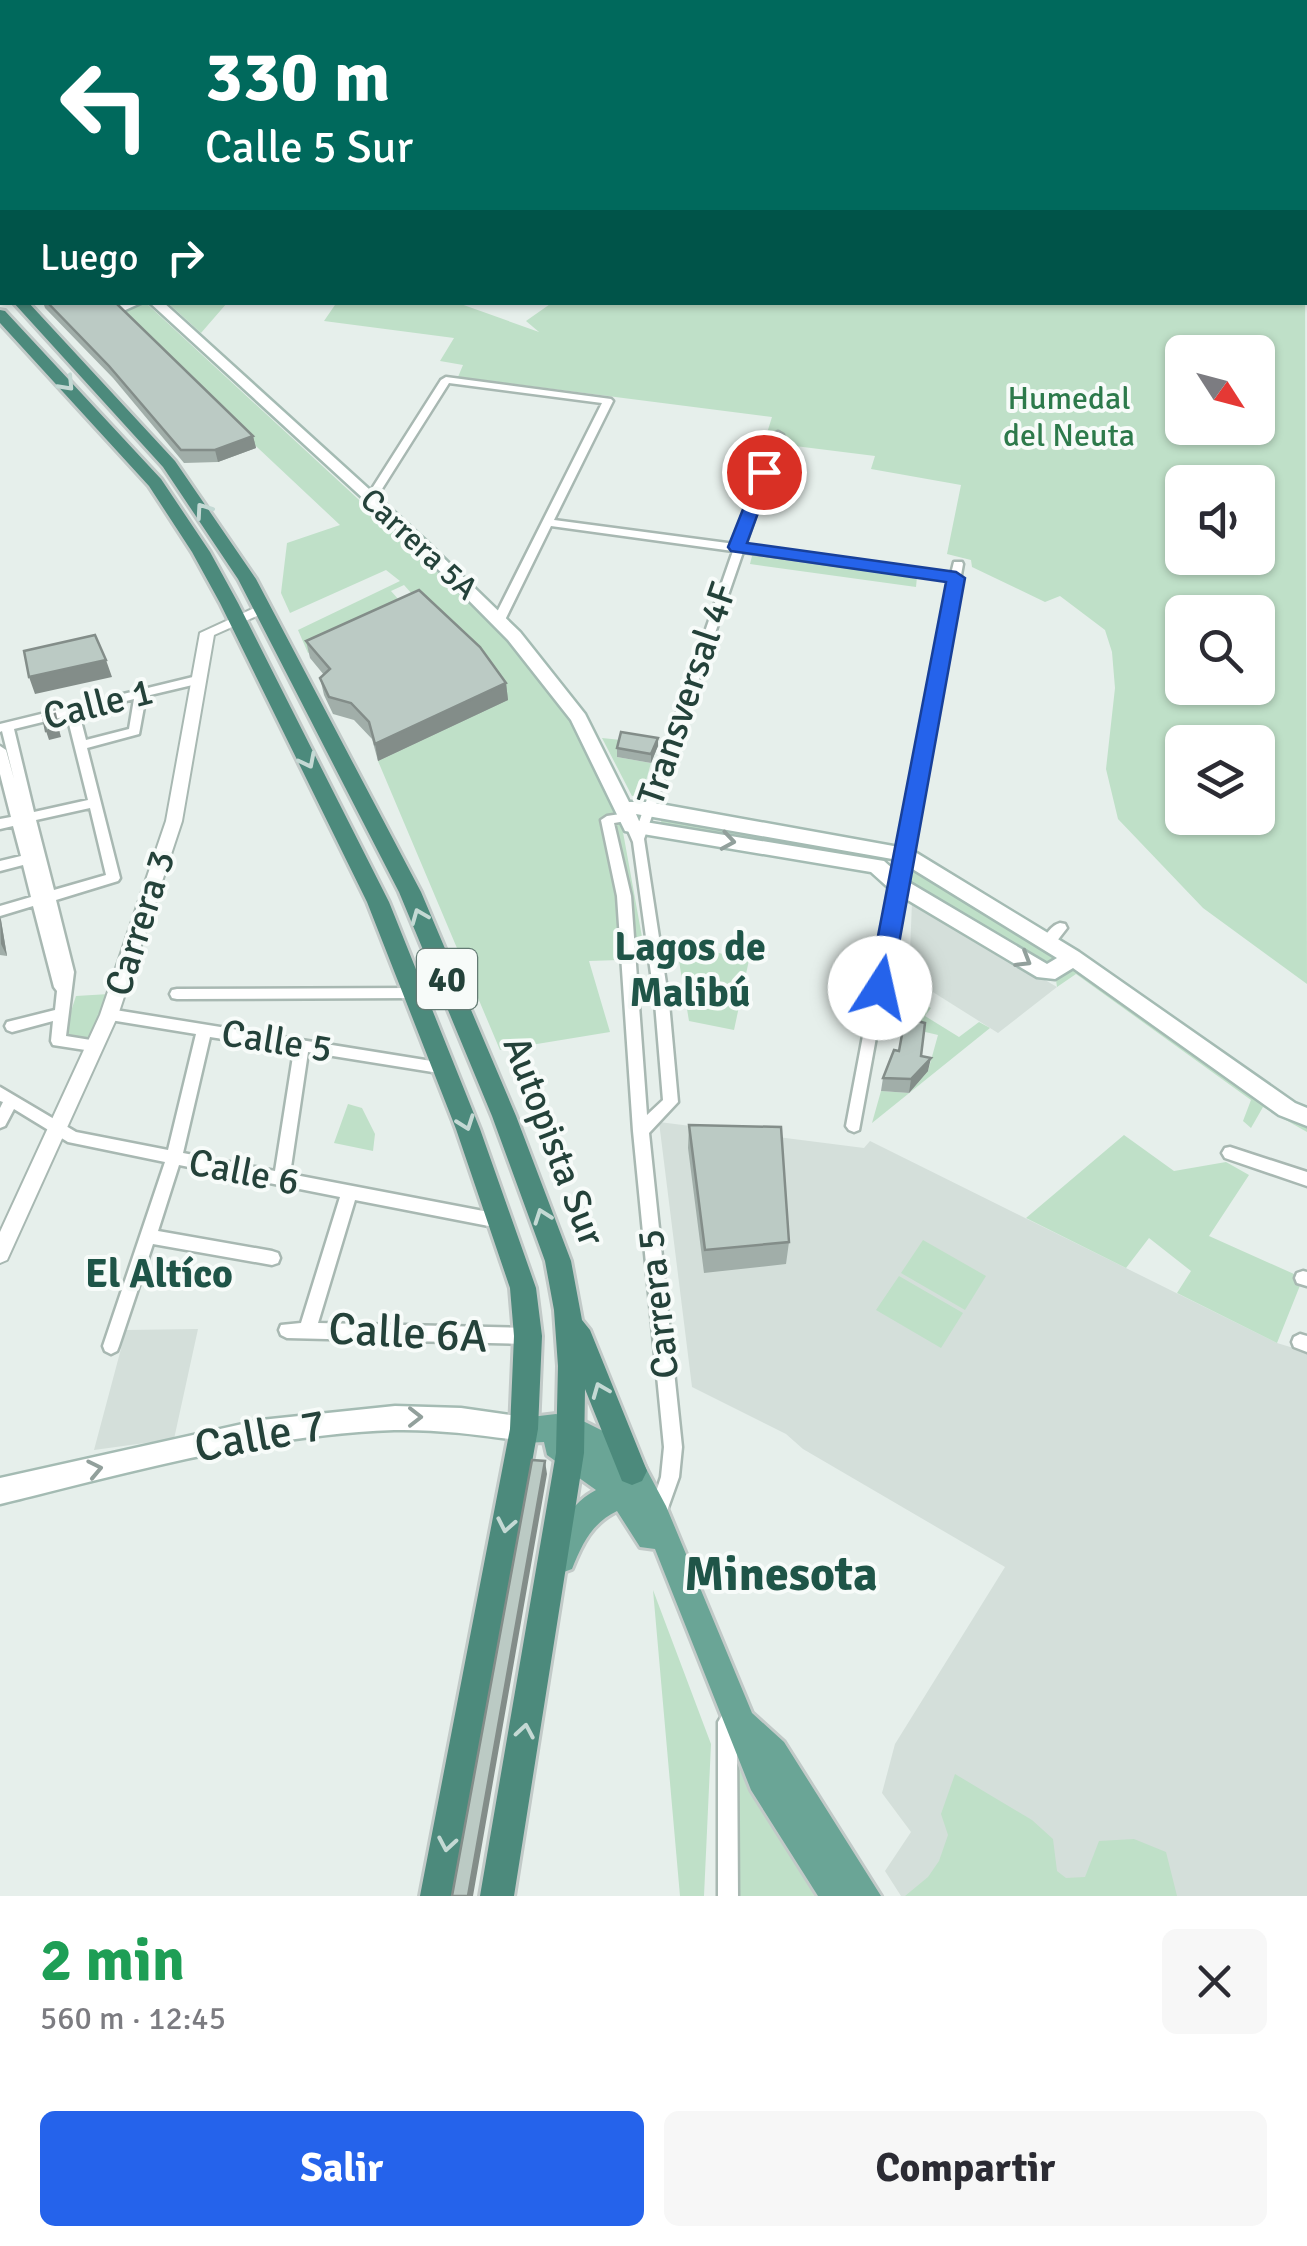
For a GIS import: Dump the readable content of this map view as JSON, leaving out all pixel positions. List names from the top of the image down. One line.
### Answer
{"streets":{"highway":["40","Autopista Sur"],"main road":["Carrera 5A","Calle 7"],"street":["Transversal 4F","Calle 1","Carrera 3","Calle 5","Calle 6","Carrera 5","Calle 6A"]},"crossings":[["Carrera 5A","Transversal 4F"],["Transversal 4F","Carrera 5"],["Calle 1","Carrera 3"],["Carrera 3","Calle 5"],["Carrera 3","Autopista Sur"],["Carrera 3","Calle 6"],["Calle 5","Autopista Sur"],["Autopista Sur","Calle 6"],["Autopista Sur","Calle 6A"],["Autopista Sur","Calle 7"]],"one_way":["Calle 7"],"districts":["Lagos de Malibú","El Altíco","Minesota"],"parks":["Humedal del Neuta"],"north":"bottom right","page":{"turn":["330 m","Calle 5 Sur"],"then":"Luego","heading":["2 min","560 m · 12:45"],"buttons":["Salir","Compartir"]}}
